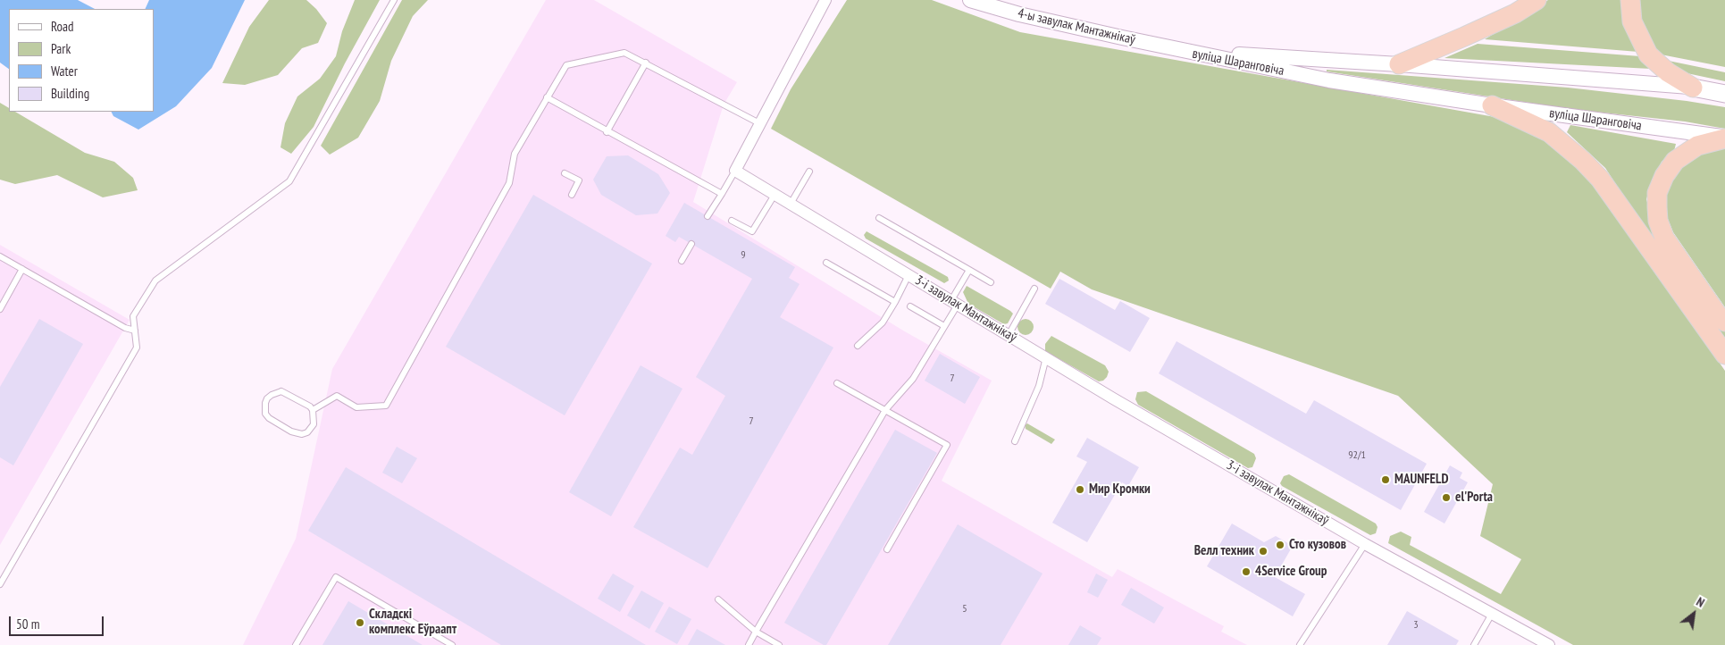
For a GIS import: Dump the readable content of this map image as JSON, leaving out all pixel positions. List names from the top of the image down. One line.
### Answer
{"streets":{"main road":["вуліца Шаранговіча"],"street":["4-ы завулак Мантажнікаў","3-і завулак Мантажнікаў"]},"crossings":[["4-ы завулак Мантажнікаў","вуліца Шаранговіча"]],"places":["MAUNFELD","Мир Кромки","el'Porta","Сто кузовов","Велл техник","4Service Group","Складскі комплекс Еўраапт"],"house_numbers":["9","7","7","92/1","5","3"],"legend":["Road","Park","Water","Building"],"scale_bar":"50 m","north":"top right"}
